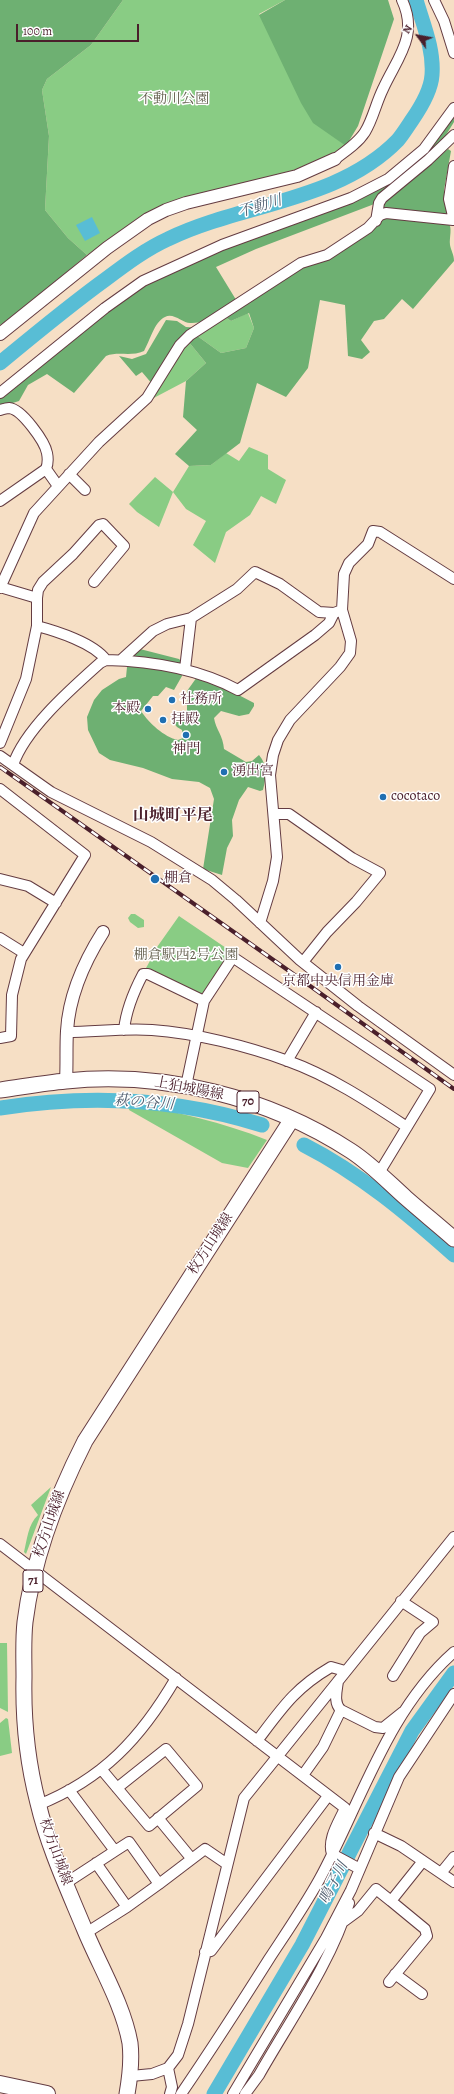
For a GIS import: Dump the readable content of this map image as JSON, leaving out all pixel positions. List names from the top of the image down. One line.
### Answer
{"streets":{"main road":["上狛城陽線","70","枚方山城線","71"]},"crossings":[["上狛城陽線","枚方山城線"]],"districts":["山城町平尾"],"water":["不動川","萩の谷川","鳴子川"],"parks":["不動川公園","棚倉駅西2号公園"],"places":["社務所","本殿","拝殿","神門","湧出宮","cocotaco","棚倉","京都中央信用金庫"],"scale_bar":"100 m","north":"top left"}
